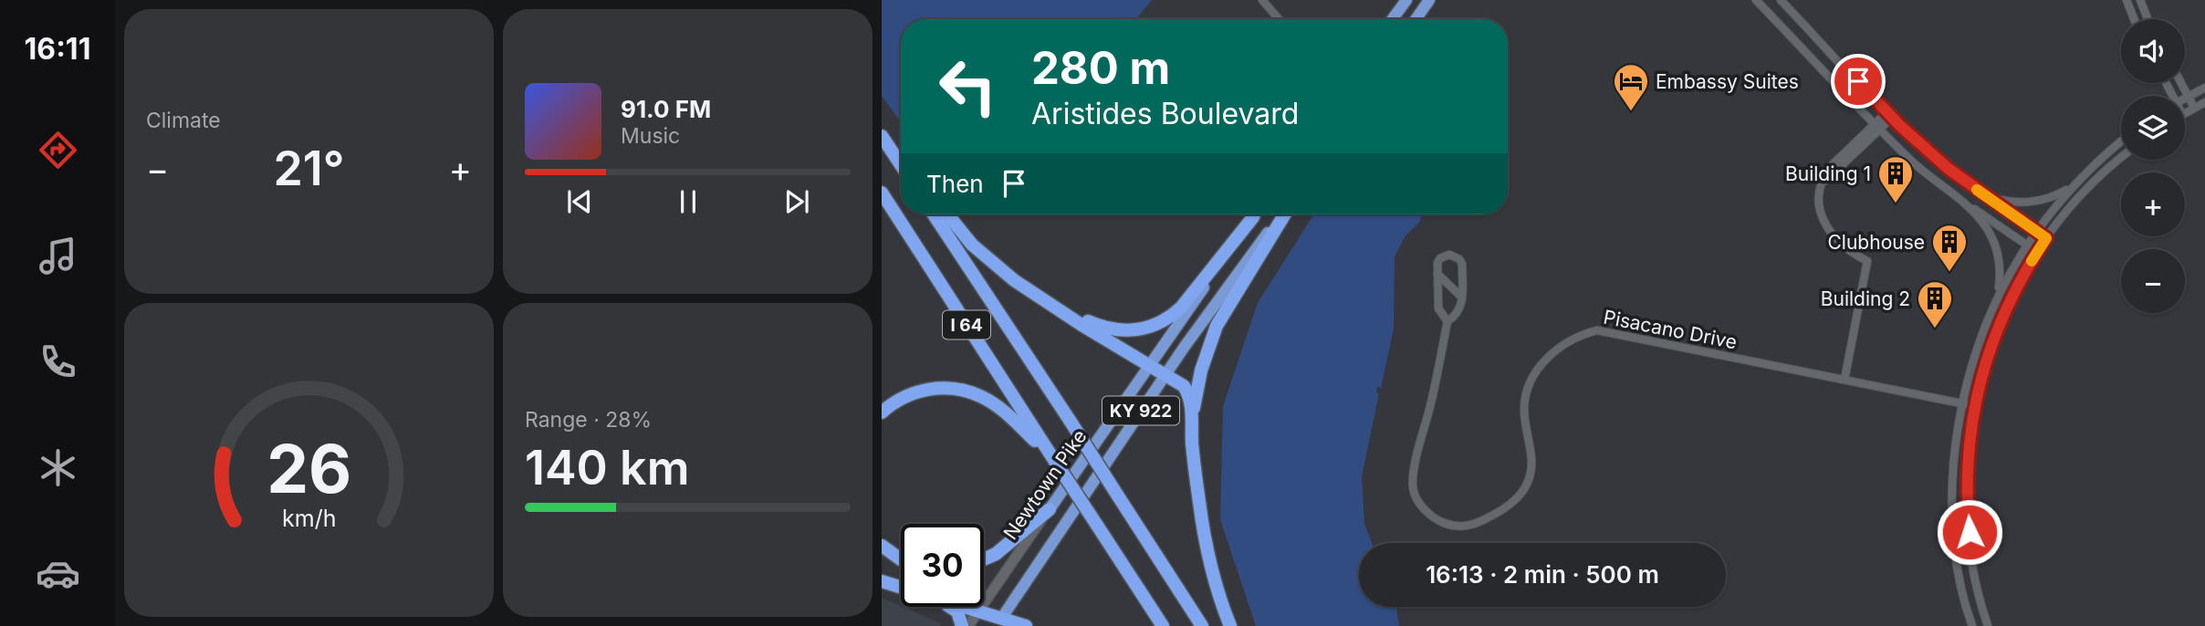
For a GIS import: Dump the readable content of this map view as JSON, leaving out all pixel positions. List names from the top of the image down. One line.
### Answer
{"streets":{"highway":["I 64","KY 922","Newtown Pike"],"street":["Pisacano Drive"]},"places":{"hotel":["Embassy Suites"],"building":["Building 1","Clubhouse","Building 2"]},"page":{"tabs":"16:11","tile":["Climate",["Range · 28%","140 km"]],"map_buttons":["+","−"],"turn":["280 m","Aristides Boulevard"],"song":["91.0 FM","Music"],"heat":["−","21°","+"],"then":"Then","limit":"30","trip":"16:13 · 2 min · 500 m","gauge":["26","km/h"]}}
